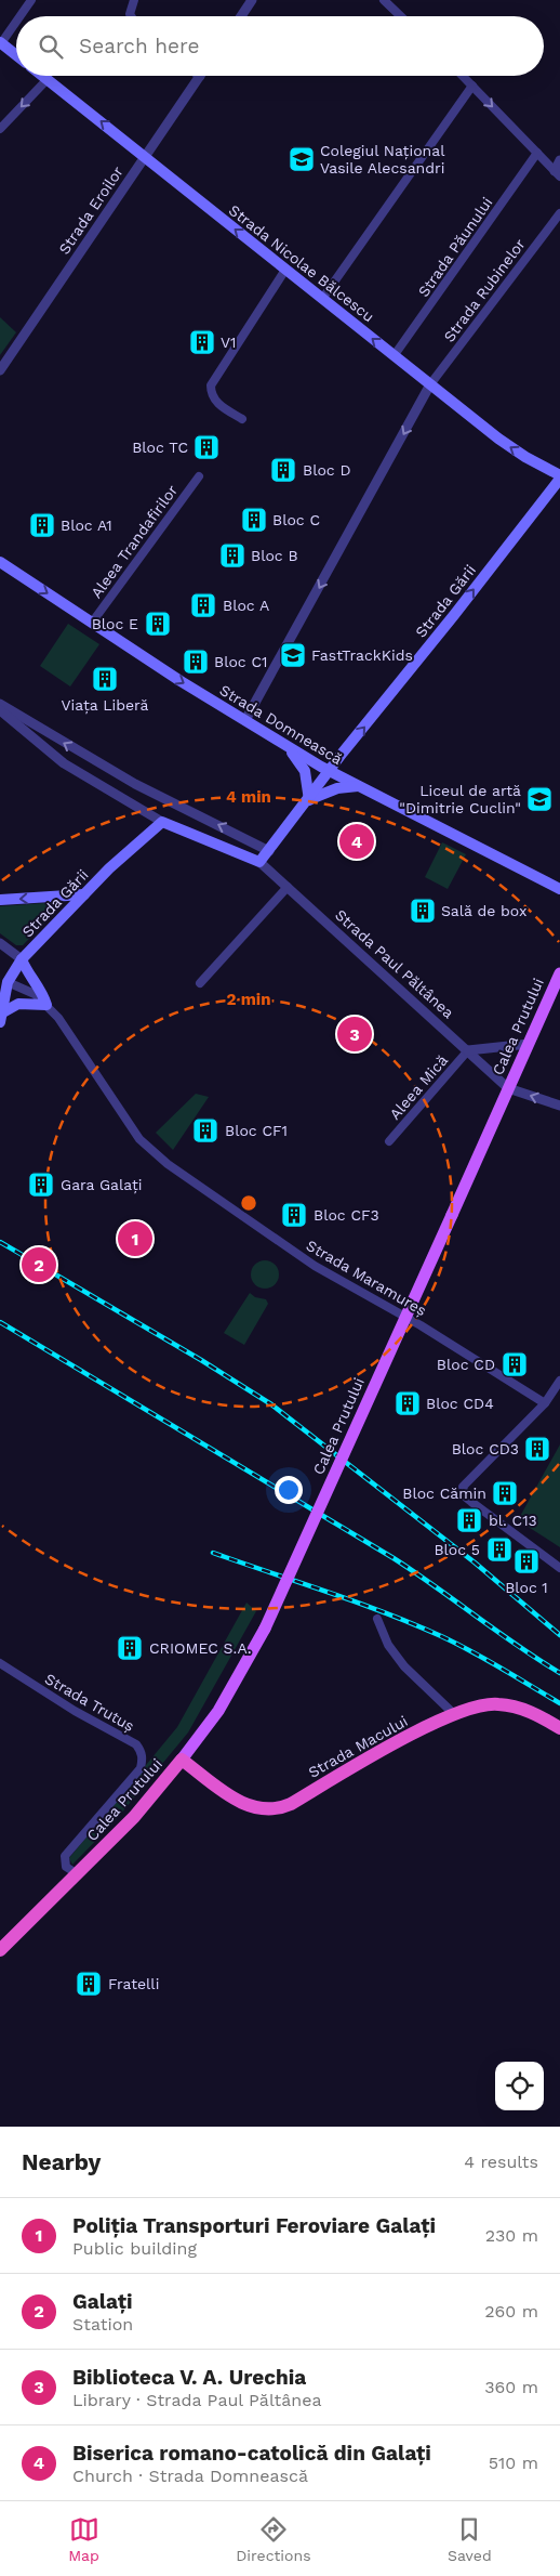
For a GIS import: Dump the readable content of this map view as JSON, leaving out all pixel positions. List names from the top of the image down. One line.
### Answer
{"streets":{"highway":["Calea Prutului","Strada Macului"],"main road":["Strada Nicolae Bălcescu","Strada Gării","Strada Domnească"],"street":["Strada Eroilor","Strada Păunului","Strada Rubinelor","Aleea Trandafirilor","Strada Paul Păltânea","Aleea Mică","Strada Maramureș","Strada Trutuș"]},"crossings":[["Strada Eroilor","Strada Nicolae Bălcescu"],["Strada Păunului","Strada Nicolae Bălcescu"],["Strada Nicolae Bălcescu","Strada Rubinelor"],["Strada Nicolae Bălcescu","Strada Gării"],["Aleea Trandafirilor","Strada Domnească"],["Strada Gării","Strada Domnească"],["Strada Gării","Strada Paul Păltânea"],["Strada Gării","Strada Maramureș"],["Strada Paul Păltânea","Calea Prutului"],["Strada Paul Păltânea","Aleea Mică"],["Calea Prutului","Strada Trutuș"],["Calea Prutului","Strada Macului"]],"one_way":["Strada Nicolae Bălcescu","Strada Gării","Strada Domnească"],"places":{"school or university":["Colegiul Național Vasile Alecsandri","FastTrackKids","Liceul de artă \"Dimitrie Cuclin\""],"building":["V1","Bloc TC","Bloc D","Bloc C","Bloc A1","Bloc B","Bloc A","Bloc E","Bloc C1","Viața Liberă","Sală de box","Bloc CF1","Gara Galați","Bloc CF3","Bloc CD","Bloc CD4","Bloc CD3","Bloc Cămin","bl. C13","Bloc 5","Bloc 1","CRIOMEC S.A.","Fratelli"]},"page":{"search":"Search here","pins":["4","3","1","2"],"heading":["Nearby","4 results"],"list":[{"mark":"1","name":"Poliția Transporturi Feroviare Galați","note":"Public building","value":"230 m"},{"mark":"2","name":"Galați","note":"Station","value":"260 m"},{"mark":"3","name":"Biblioteca V. A. Urechia","note":"Library · Strada Paul Păltânea","value":"360 m"},{"mark":"4","name":"Biserica romano-catolică din Galați","note":"Church · Strada Domnească","value":"510 m"}],"nav":["Map","Directions","Saved"]},"rings":["4 min","2 min"]}
